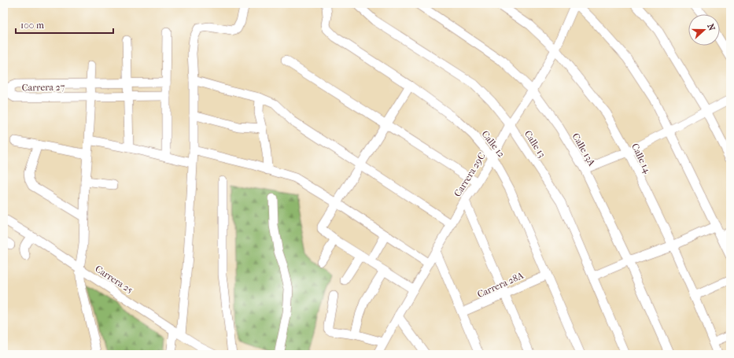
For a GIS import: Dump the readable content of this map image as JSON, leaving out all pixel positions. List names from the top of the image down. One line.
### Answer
{"streets":{"street":["Carrera 27","Calle 12","Calle 13","Calle 13A","Calle 14","Carrera 29C","Carrera 25","Carrera 28A"]},"crossings":[["Calle 12","Carrera 29C"],["Calle 12","Carrera 28A"],["Calle 13","Carrera 29C"],["Calle 13A","Carrera 29C"],["Calle 14","Carrera 29C"]],"scale_bar":"100 m","north":"right"}
